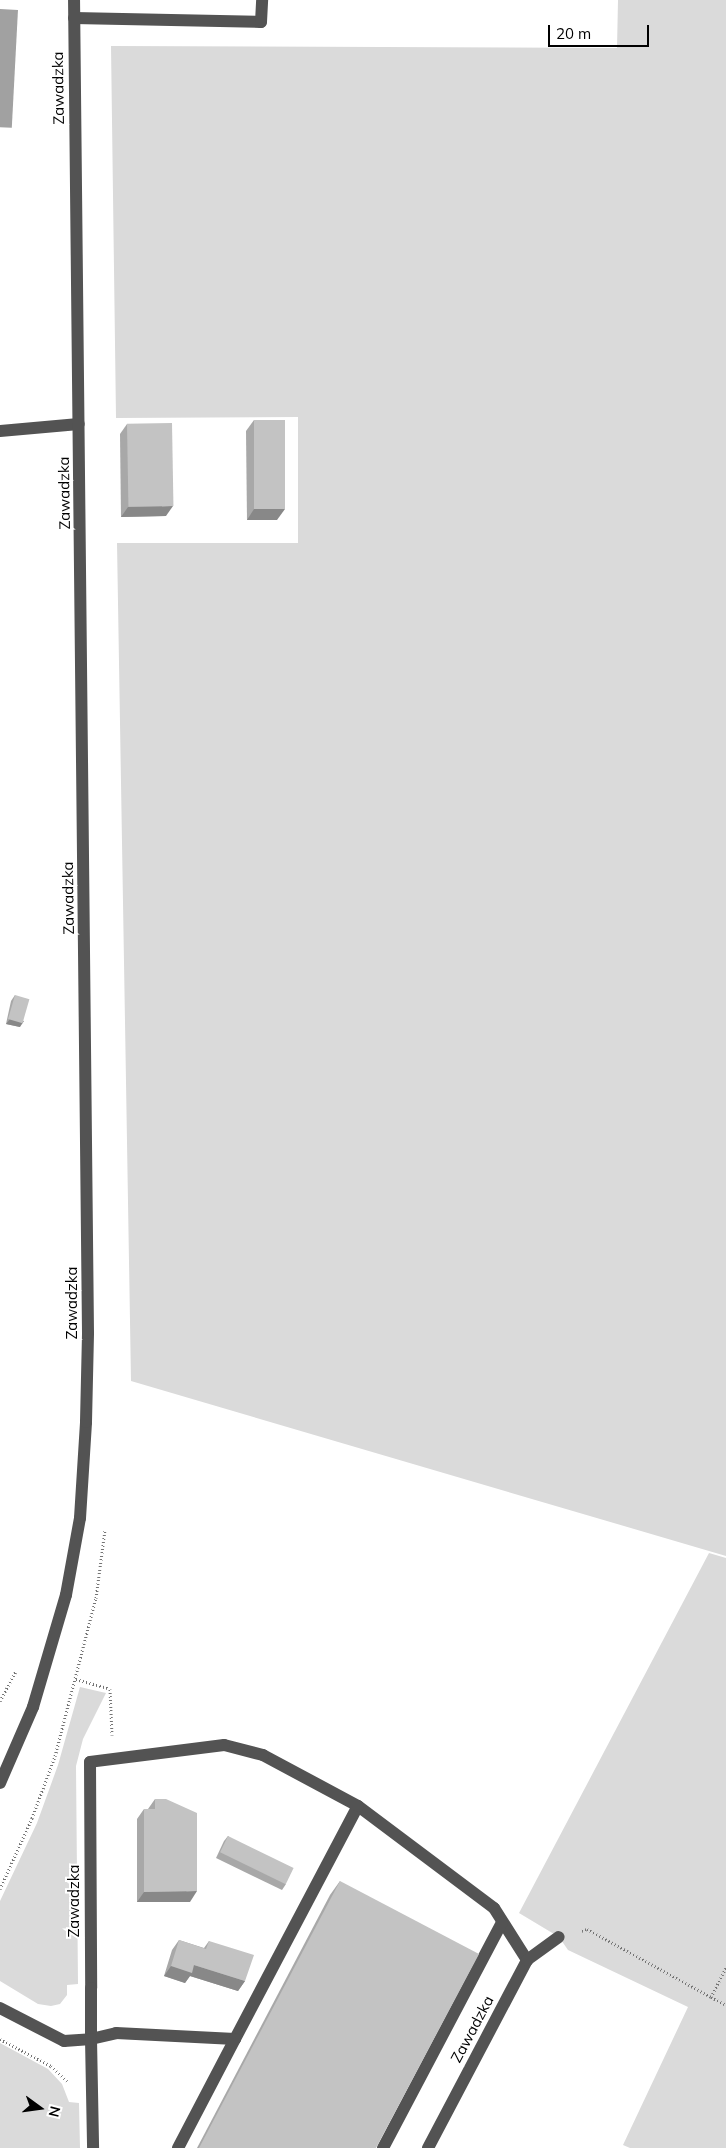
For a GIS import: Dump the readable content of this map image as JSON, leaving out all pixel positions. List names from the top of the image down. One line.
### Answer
{"streets":{"street":["Zawadzka"]},"scale_bar":"20 m","north":"right"}
